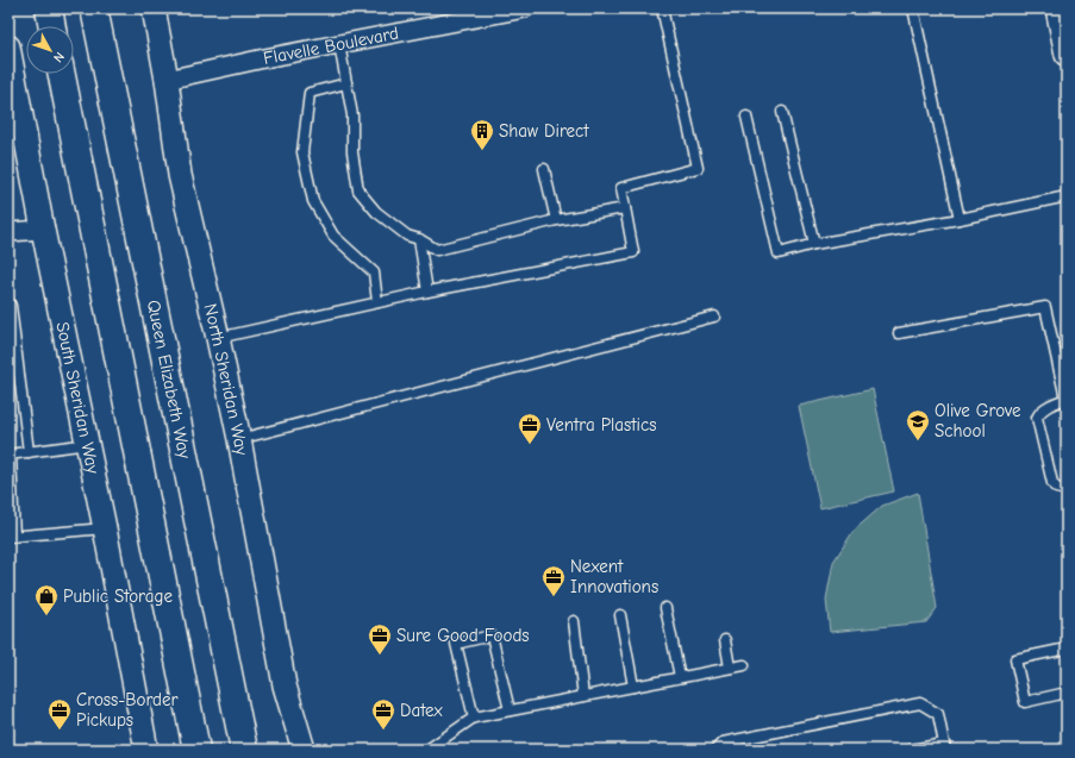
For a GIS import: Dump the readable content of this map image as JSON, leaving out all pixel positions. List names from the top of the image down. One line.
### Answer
{"streets":{"highway":["Queen Elizabeth Way"],"street":["Flavelle Boulevard","North Sheridan Way","South Sheridan Way"]},"crossings":[["Flavelle Boulevard","North Sheridan Way"]],"places":{"building":["Shaw Direct"],"school or university":["Olive Grove School"],"office":["Ventra Plastics","Nexent Innovations","Sure Good Foods","Cross-Border Pickups","Datex"],"shop":["Public Storage"]},"north":"bottom right"}
